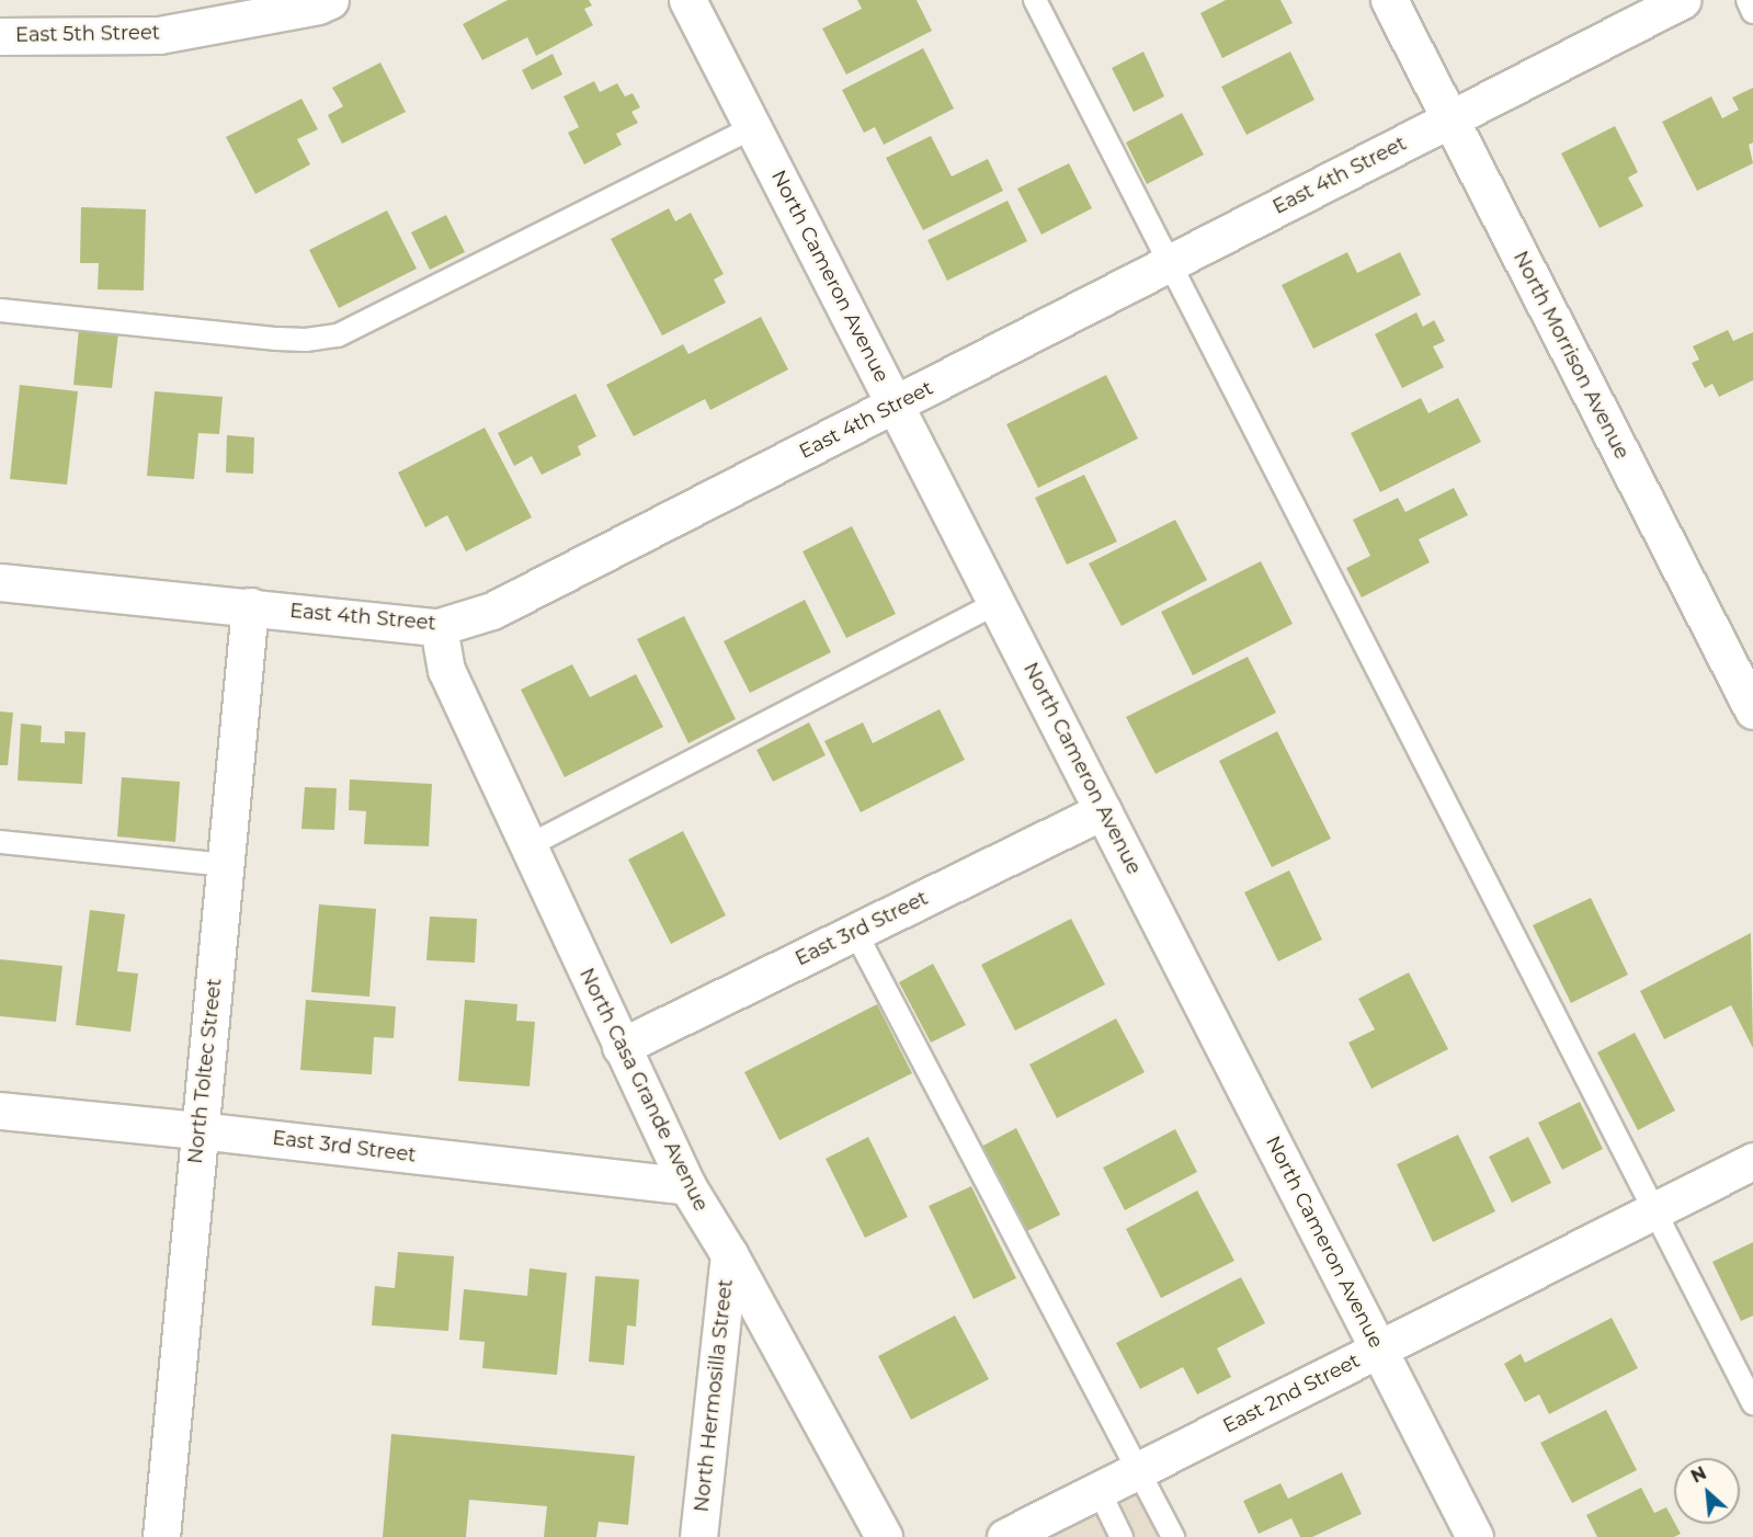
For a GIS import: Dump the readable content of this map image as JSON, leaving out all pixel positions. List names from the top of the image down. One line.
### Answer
{"streets":{"street":["East 5th Street","East 4th Street","North Cameron Avenue","North Morrison Avenue","East 3rd Street","North Toltec Street","North Casa Grande Avenue","East 2nd Street","North Hermosilla Street"]},"crossings":[["East 4th Street","North Cameron Avenue"],["East 4th Street","North Morrison Avenue"],["East 4th Street","North Toltec Street"],["East 4th Street","North Casa Grande Avenue"],["North Cameron Avenue","East 3rd Street"],["North Cameron Avenue","East 2nd Street"],["East 3rd Street","North Toltec Street"],["East 3rd Street","North Casa Grande Avenue"],["North Casa Grande Avenue","North Hermosilla Street"]],"north":"top left"}
